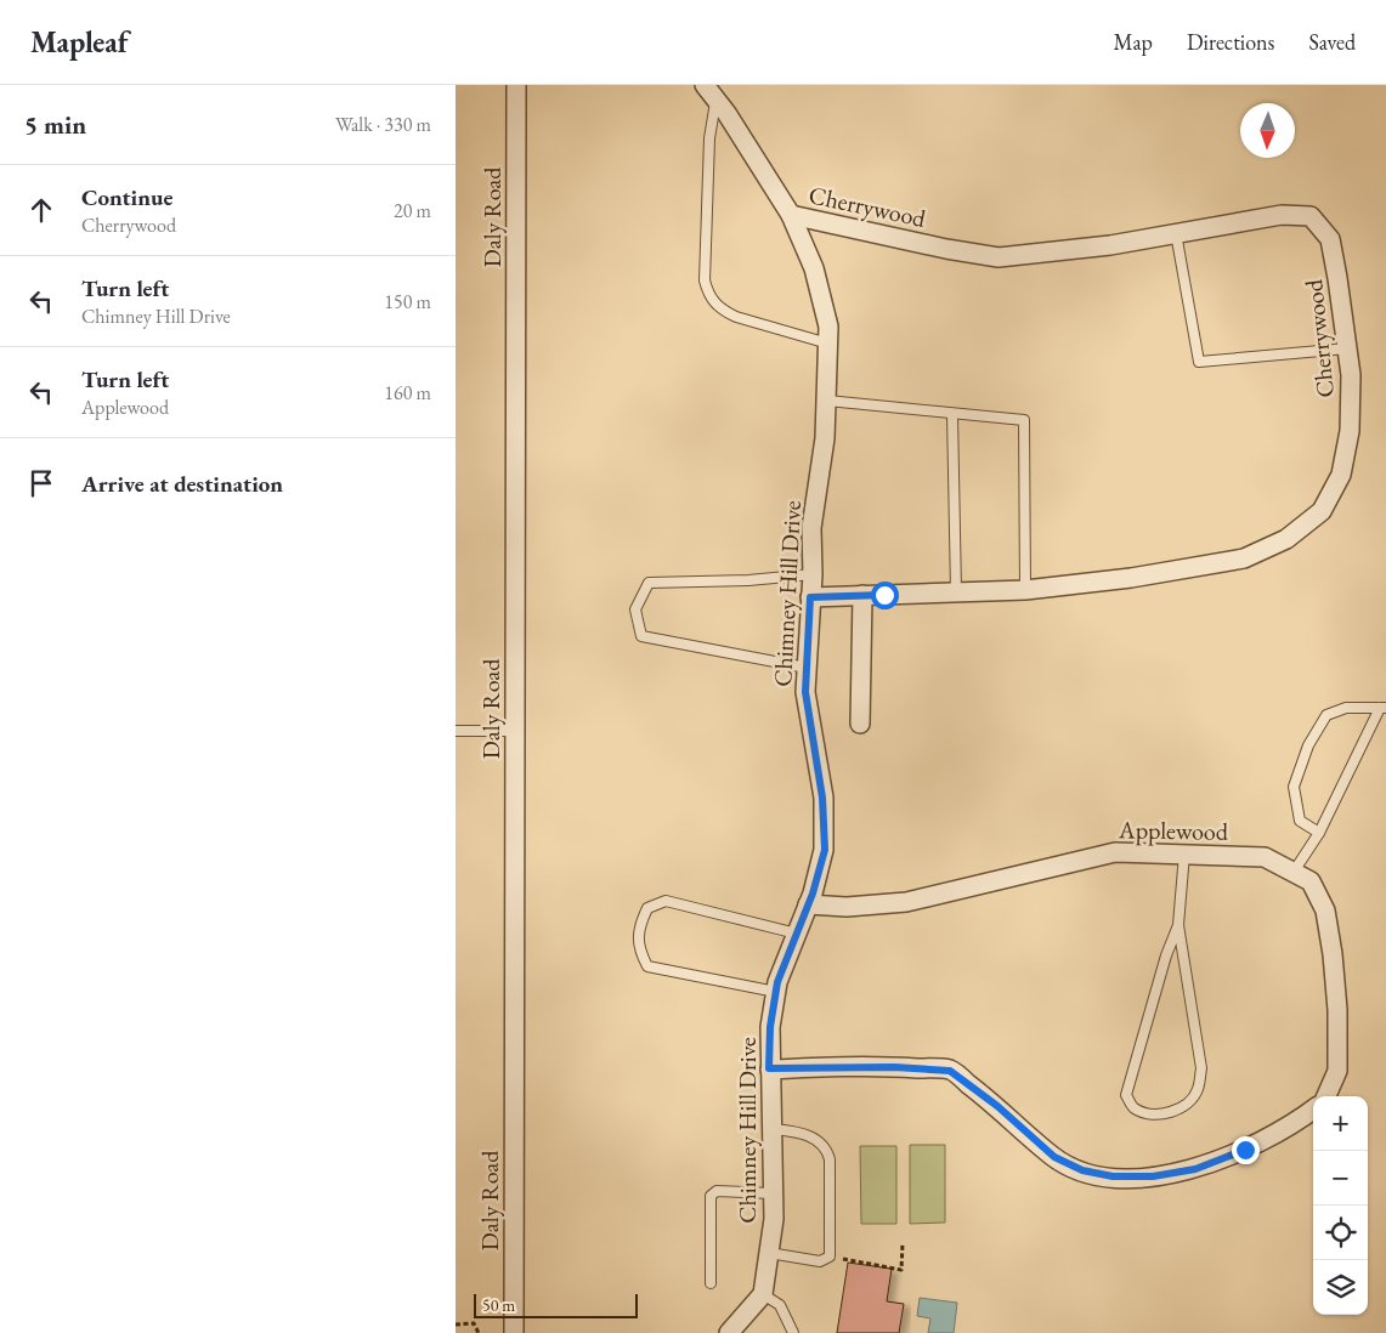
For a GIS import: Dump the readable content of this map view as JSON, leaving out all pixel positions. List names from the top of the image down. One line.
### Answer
{"streets":{"street":["Cherrywood","Daly Road","Chimney Hill Drive","Applewood"]},"crossings":[["Cherrywood","Chimney Hill Drive"],["Chimney Hill Drive","Applewood"]],"scale_bar":"50 m","north":"bottom","page":{"header":"Mapleaf","nav":["Map","Directions","Saved"],"heading":["5 min","Walk · 330 m"],"list":[["Continue","Cherrywood","20 m"],["Turn left","Chimney Hill Drive","150 m"],["Turn left","Applewood","160 m"],"Arrive at destination"],"map_buttons":["+","−"],"scale":"50 m"}}
